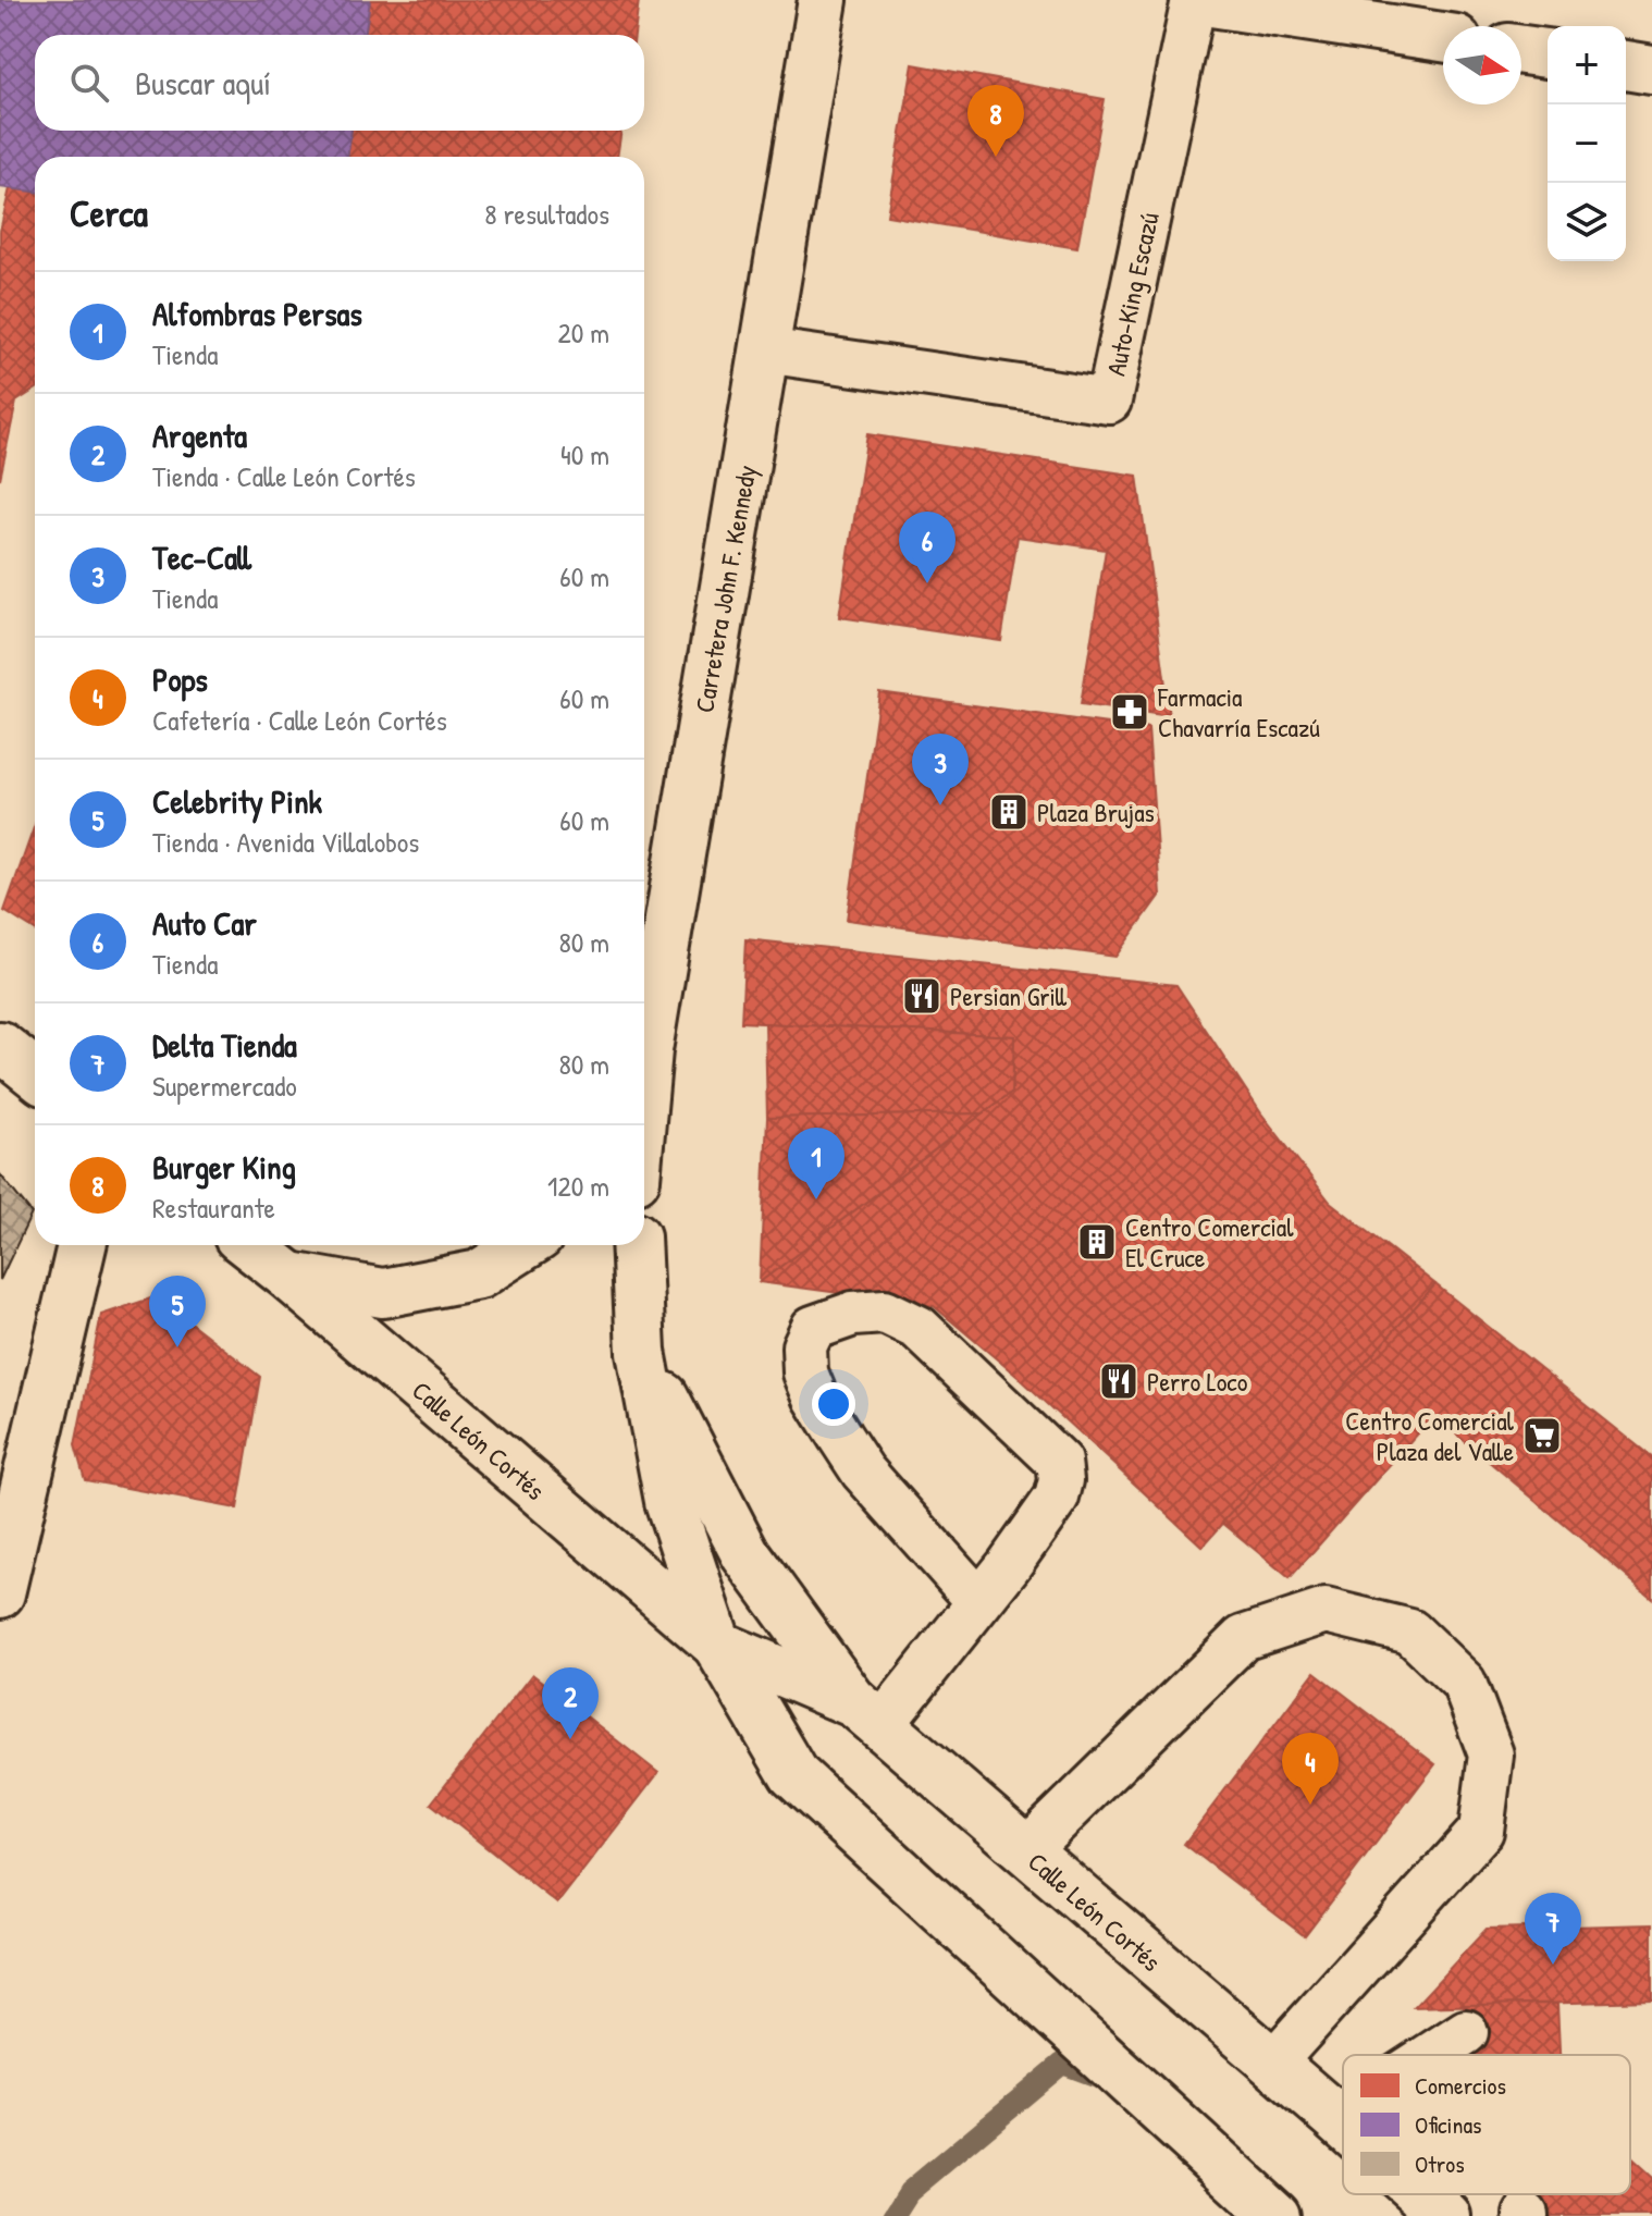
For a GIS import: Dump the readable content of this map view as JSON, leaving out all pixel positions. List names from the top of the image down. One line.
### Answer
{"streets":{"main road":["Carretera John F. Kennedy","Calle León Cortés"],"lane":["Auto-King Escazú"]},"crossings":[["Auto-King Escazú","Carretera John F. Kennedy"]],"places":{"pharmacy":["Farmacia Chavarría Escazú"],"building":["Plaza Brujas","Centro Comercial El Cruce"],"restaurant":["Persian Grill","Perro Loco"],"supermarket":["Centro Comercial Plaza del Valle"]},"legend":["Comercios","Oficinas","Otros"],"north":"right","page":{"map_buttons":["+","−"],"search":"Buscar aquí","pins":["8","6","3","1","5","2","4","7"],"heading":["Cerca","8 resultados"],"list":[{"mark":"1","name":"Alfombras Persas","note":"Tienda","value":"20 m"},{"mark":"2","name":"Argenta","note":"Tienda · Calle León Cortés","value":"40 m"},{"mark":"3","name":"Tec-Call","note":"Tienda","value":"60 m"},{"mark":"4","name":"Pops","note":"Cafetería · Calle León Cortés","value":"60 m"},{"mark":"5","name":"Celebrity Pink","note":"Tienda · Avenida Villalobos","value":"60 m"},{"mark":"6","name":"Auto Car","note":"Tienda","value":"80 m"},{"mark":"7","name":"Delta Tienda","note":"Supermercado","value":"80 m"},{"mark":"8","name":"Burger King","note":"Restaurante","value":"120 m"}]}}
